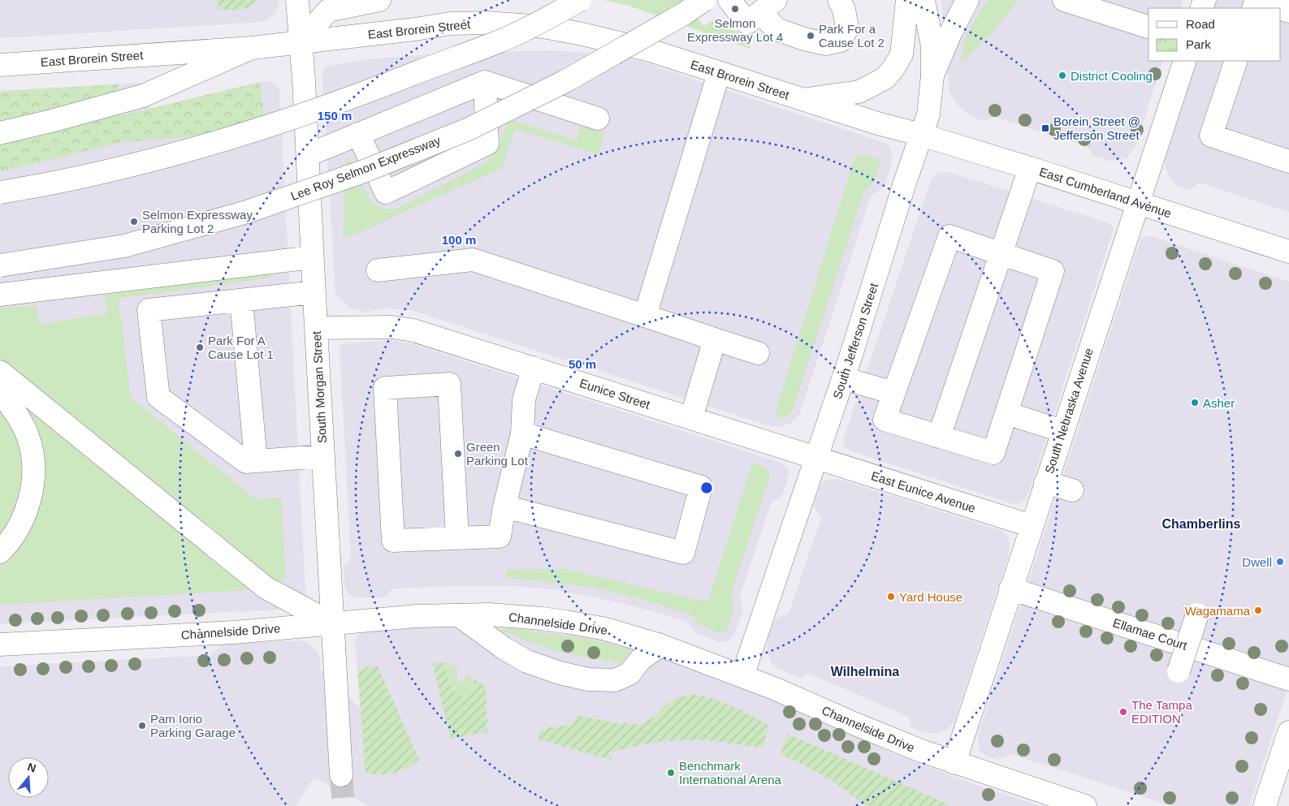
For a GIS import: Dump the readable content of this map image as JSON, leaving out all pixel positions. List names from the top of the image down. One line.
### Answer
{"streets":{"main road":["East Brorein Street","Lee Roy Selmon Expressway","East Cumberland Avenue","South Jefferson Street","South Morgan Street","Eunice Street","South Nebraska Avenue","East Eunice Avenue","Channelside Drive","Ellamae Court"]},"crossings":[["East Brorein Street","East Cumberland Avenue"],["East Brorein Street","South Jefferson Street"],["East Brorein Street","South Morgan Street"],["East Cumberland Avenue","South Jefferson Street"],["East Cumberland Avenue","South Nebraska Avenue"],["South Jefferson Street","Eunice Street"],["South Jefferson Street","East Eunice Avenue"],["South Jefferson Street","Channelside Drive"],["South Morgan Street","Eunice Street"],["South Morgan Street","Channelside Drive"],["Eunice Street","East Eunice Avenue"],["South Nebraska Avenue","East Eunice Avenue"],["South Nebraska Avenue","Channelside Drive"],["South Nebraska Avenue","Ellamae Court"]],"districts":["Chamberlins","Wilhelmina"],"places":{"other":["Selmon Expressway Lot 4","Park For a Cause Lot 2","District Cooling","Selmon Expressway Parking Lot 2","Park For A Cause Lot 1","Asher","Green Parking Lot","Dwell","Yard House","Wagamama","The Tampa EDITION","Pam Iorio Parking Garage","Benchmark International Arena"],"transit":["Borein Street @ Jefferson Street"]},"legend":["Road","Park"],"north":"top","rings":["150 m","100 m","50 m"]}
